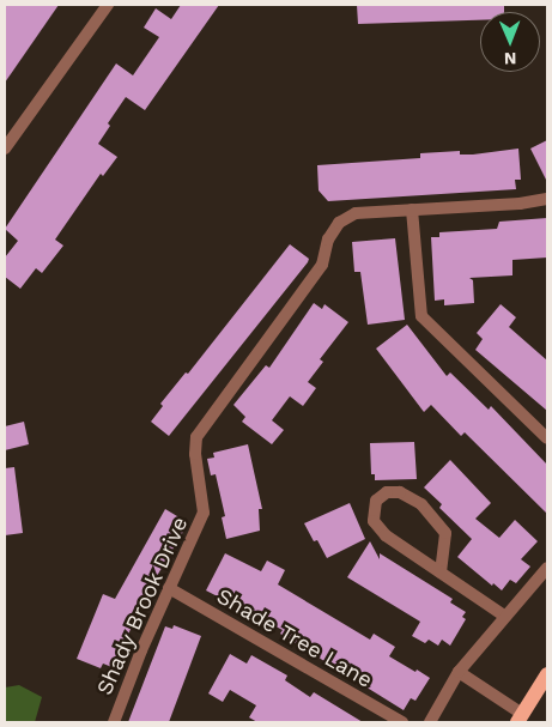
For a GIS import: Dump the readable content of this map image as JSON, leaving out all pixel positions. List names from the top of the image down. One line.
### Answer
{"streets":{"street":["Shady Brook Drive","Shade Tree Lane"]},"crossings":[["Shady Brook Drive","Shade Tree Lane"]],"north":"bottom"}
